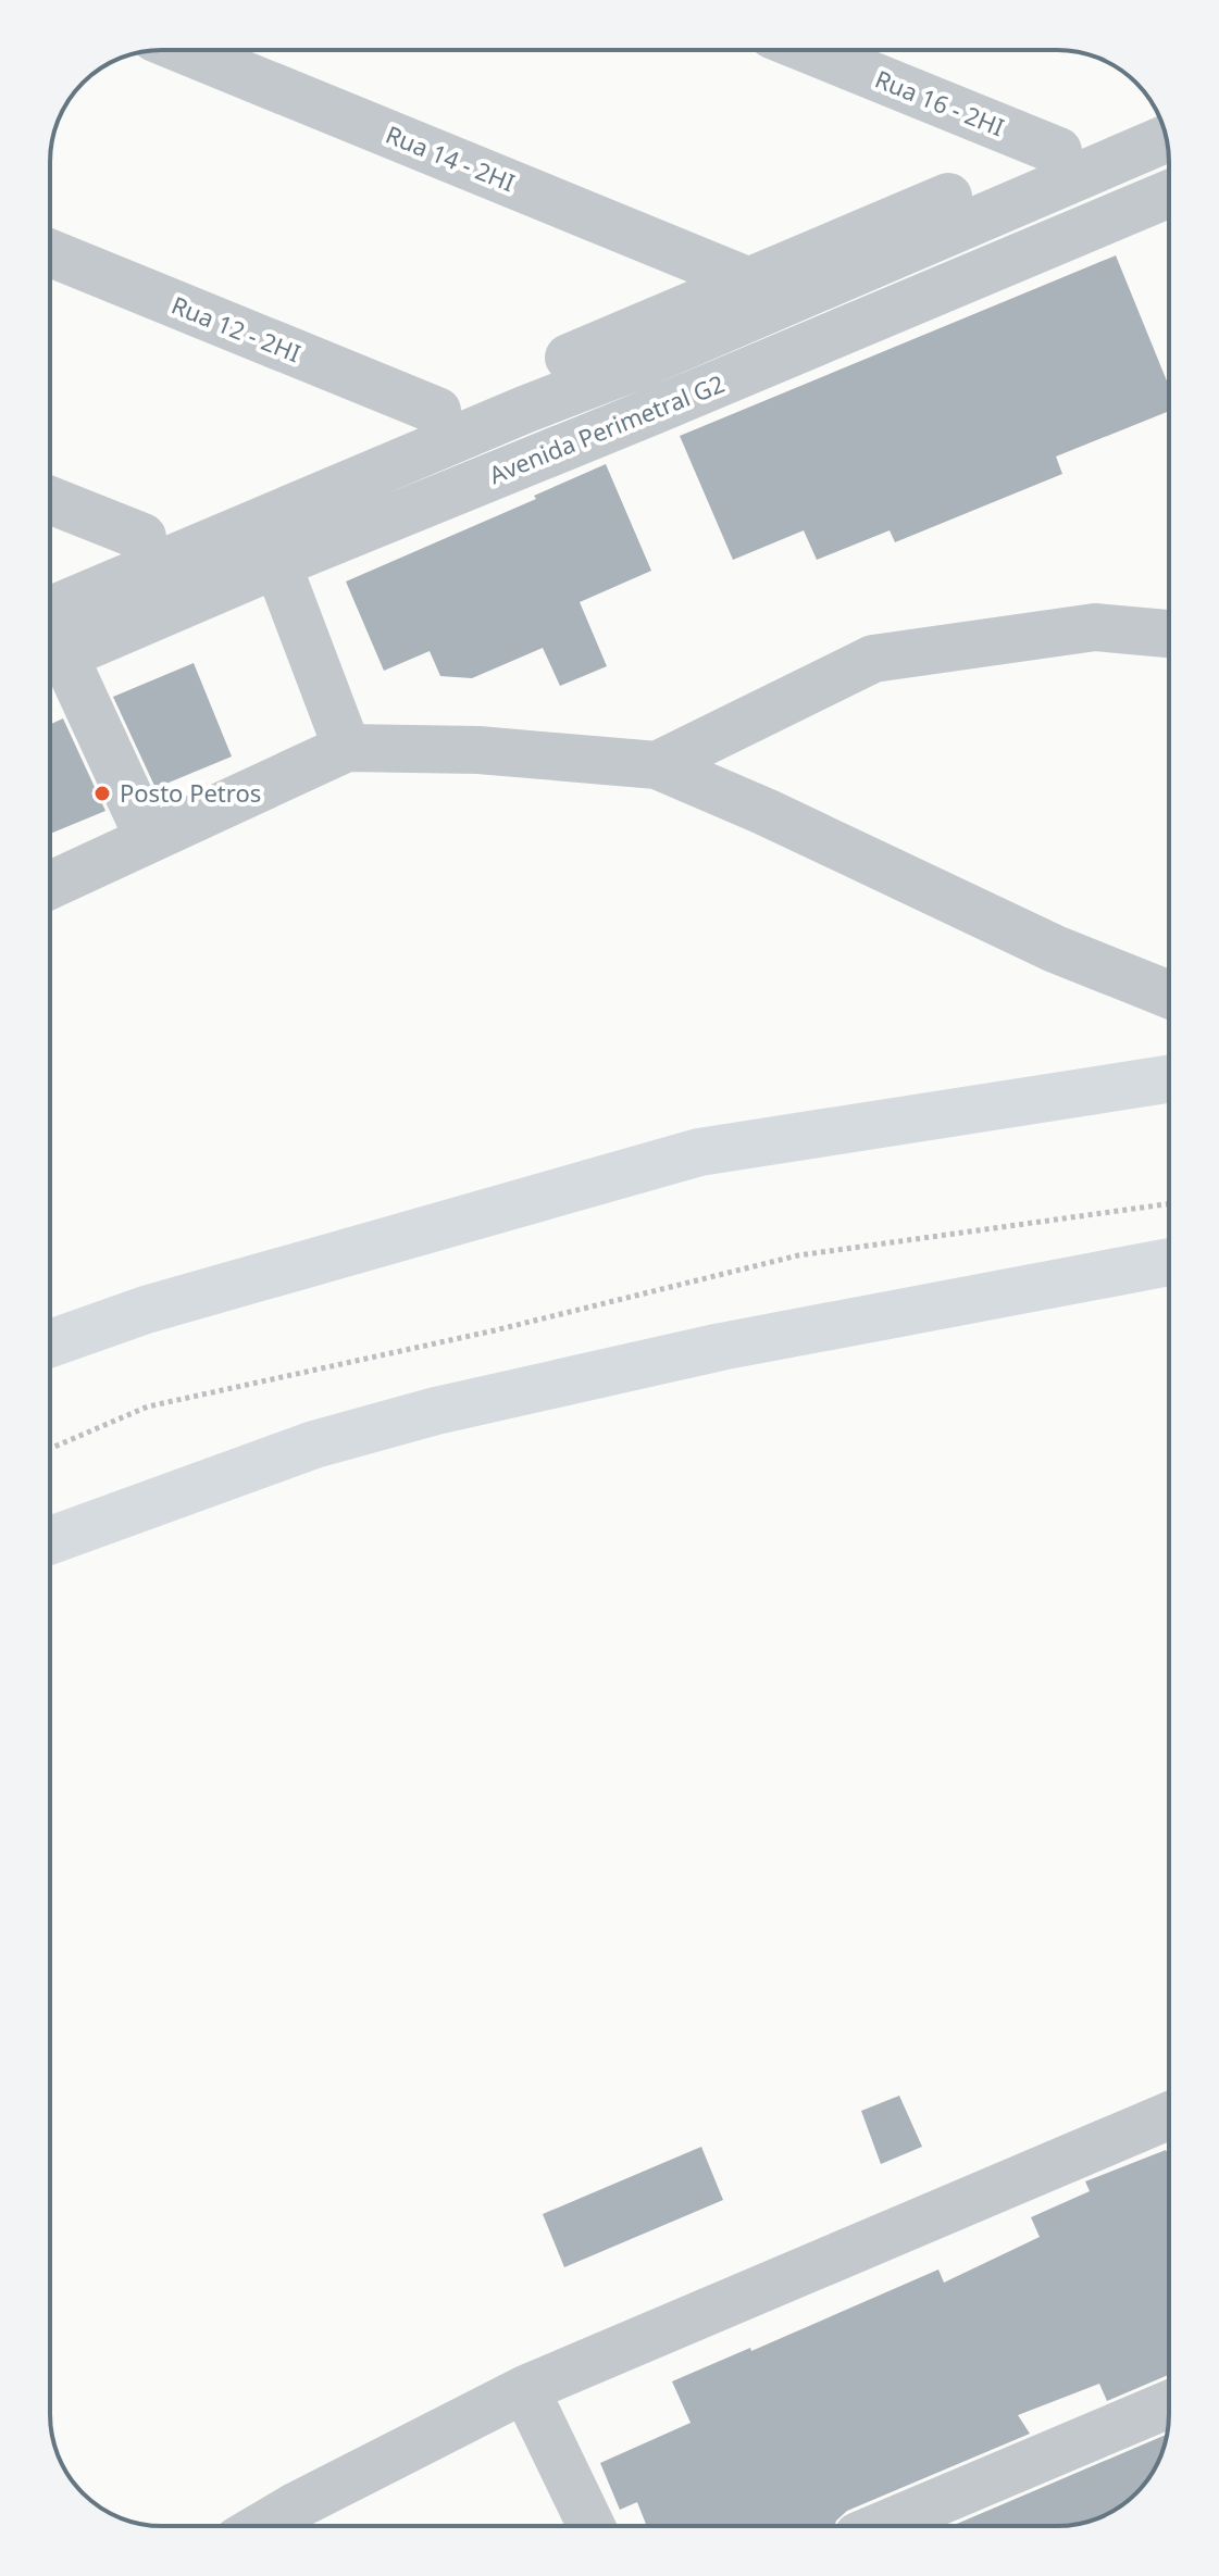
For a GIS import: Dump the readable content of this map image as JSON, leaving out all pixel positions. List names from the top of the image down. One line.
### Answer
{"streets":{"street":["Rua 16 - 2HI","Rua 14 - 2HI","Rua 12 - 2HI","Avenida Perimetral G2"]},"places":["Posto Petros"]}
